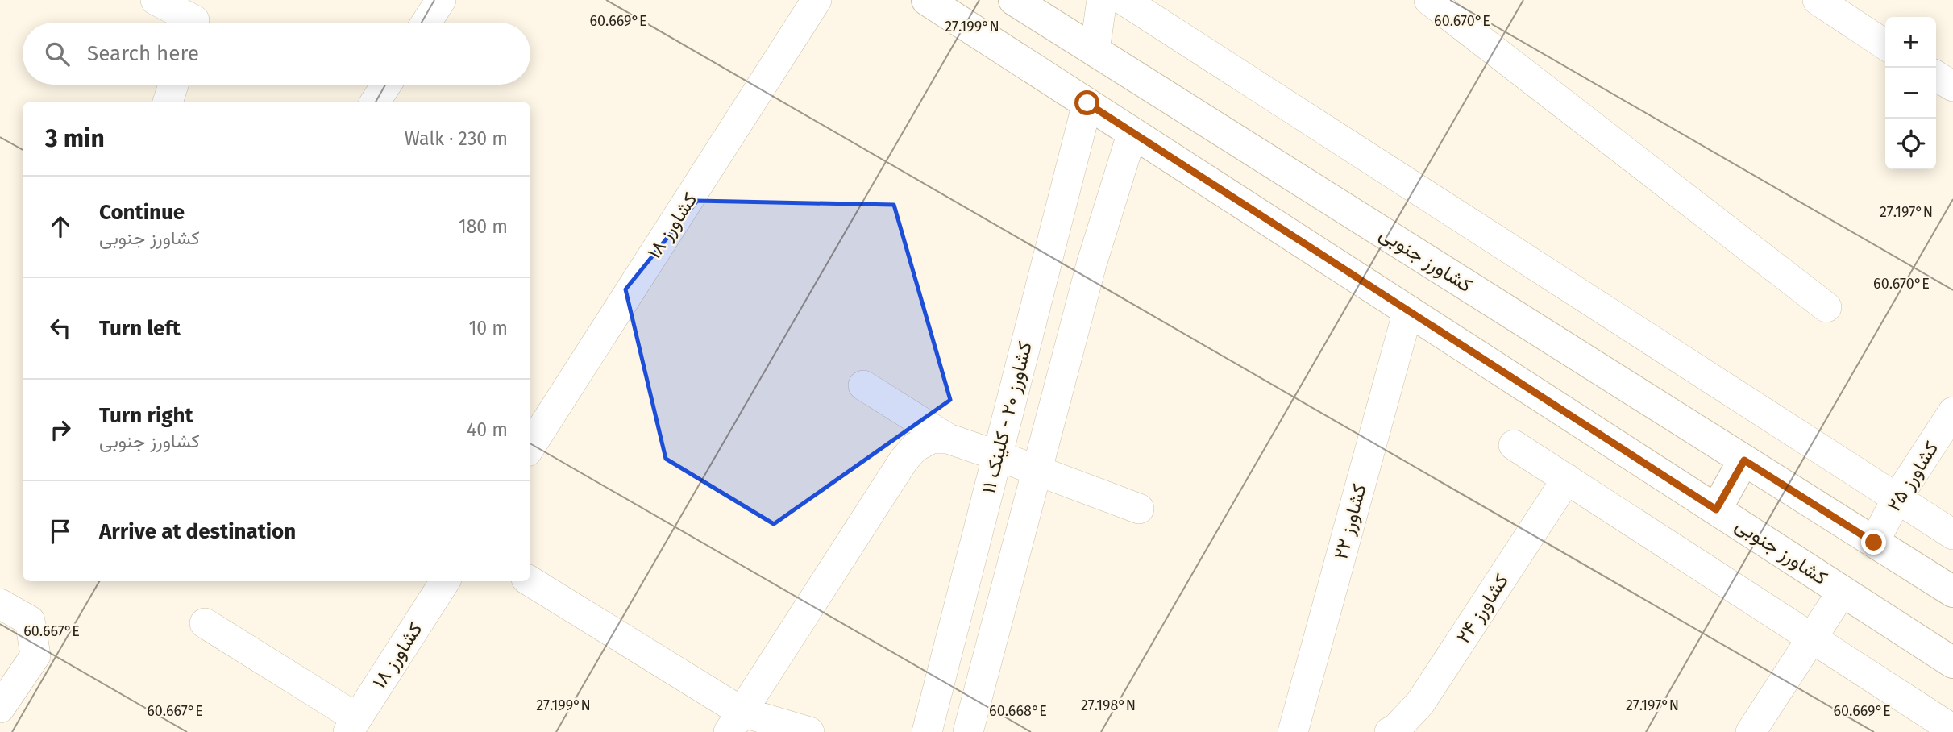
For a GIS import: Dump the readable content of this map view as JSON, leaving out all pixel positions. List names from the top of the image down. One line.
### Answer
{"streets":{"main road":["کشاورز جنوبی"],"street":["کشاورز ۱۸","کشاورز ۲۰ - کلینک ۱۱","کشاورز ۲۵","کشاورز ۲۲","کشاورز ۲۴"]},"crossings":[["کشاورز جنوبی","کشاورز ۲۰ - کلینک ۱۱"],["کشاورز جنوبی","کشاورز ۲۵"],["کشاورز جنوبی","کشاورز ۲۲"]],"page":{"map_buttons":["+","−"],"search":"Search here","heading":["3 min","Walk · 230 m"],"list":[["Continue","کشاورز جنوبی","180 m"],["Turn left","10 m"],["Turn right","کشاورز جنوبی","40 m"],"Arrive at destination"]},"coordinates":["60.669°E","60.670°E","27.199°N","27.197°N","60.667°E","27.198°N","60.668°E"]}
